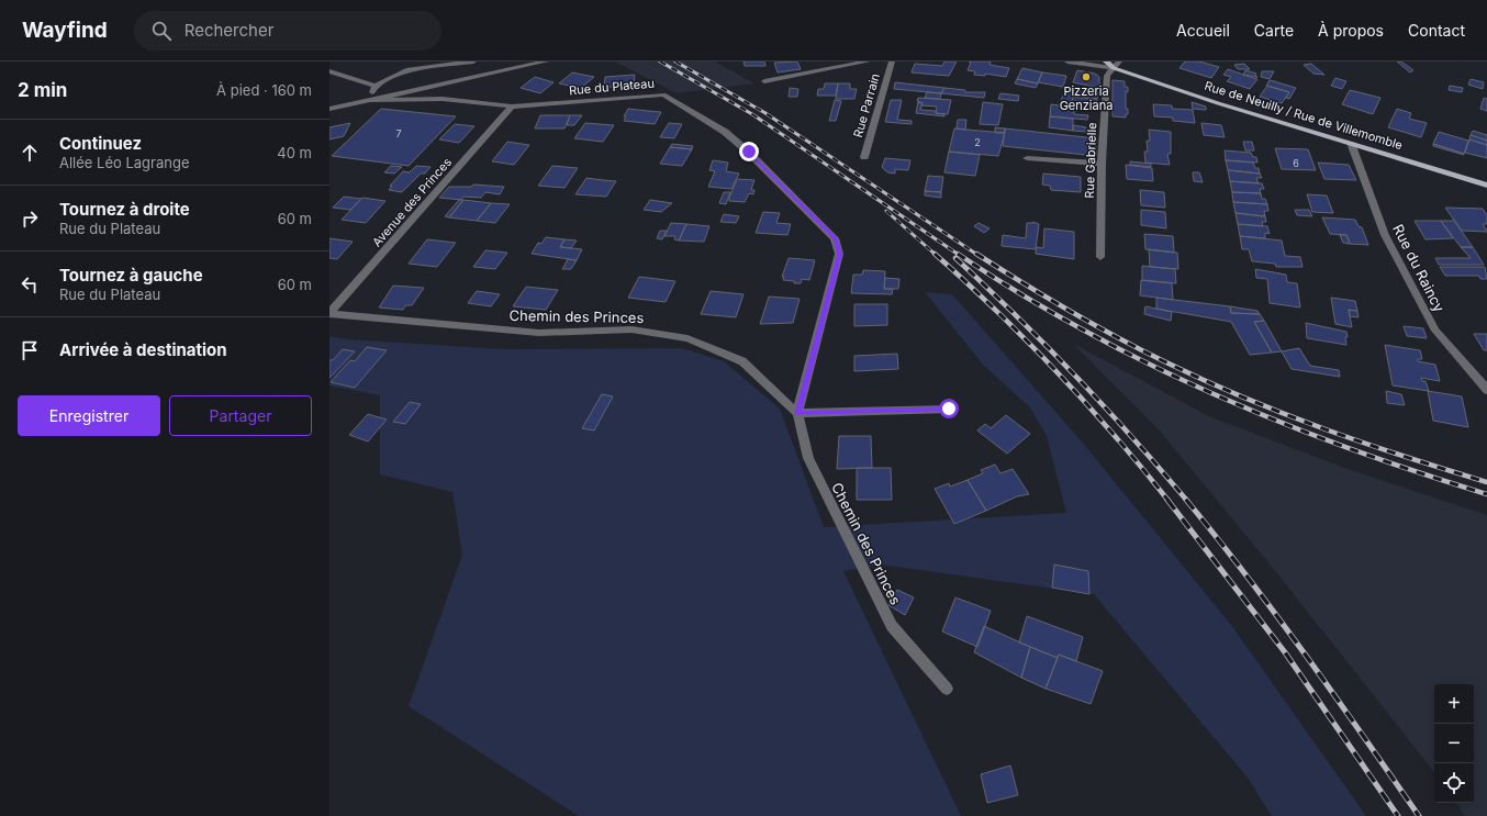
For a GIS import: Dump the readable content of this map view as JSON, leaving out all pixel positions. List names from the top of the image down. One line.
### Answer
{"streets":{"main road":["Rue de Neuilly / Rue de Villemomble"],"street":["Rue du Plateau","Rue Parrain","Rue Gabrielle","Avenue des Princes","Rue du Raincy","Chemin des Princes"]},"crossings":[["Rue du Plateau","Avenue des Princes"],["Rue du Plateau","Chemin des Princes"],["Rue de Neuilly / Rue de Villemomble","Rue Gabrielle"],["Rue de Neuilly / Rue de Villemomble","Rue du Raincy"],["Avenue des Princes","Chemin des Princes"]],"places":["Pizzeria Genziana"],"house_numbers":["7","2","6"],"page":{"header":"Wayfind","search":"Rechercher","nav":["Accueil","Carte","À propos","Contact"],"heading":["2 min","À pied · 160 m"],"list":[["Continuez","Allée Léo Lagrange","40 m"],["Tournez à droite","Rue du Plateau","60 m"],["Tournez à gauche","Rue du Plateau","60 m"],"Arrivée à destination"],"buttons":["Enregistrer","Partager"],"map_buttons":["+","−"]}}
